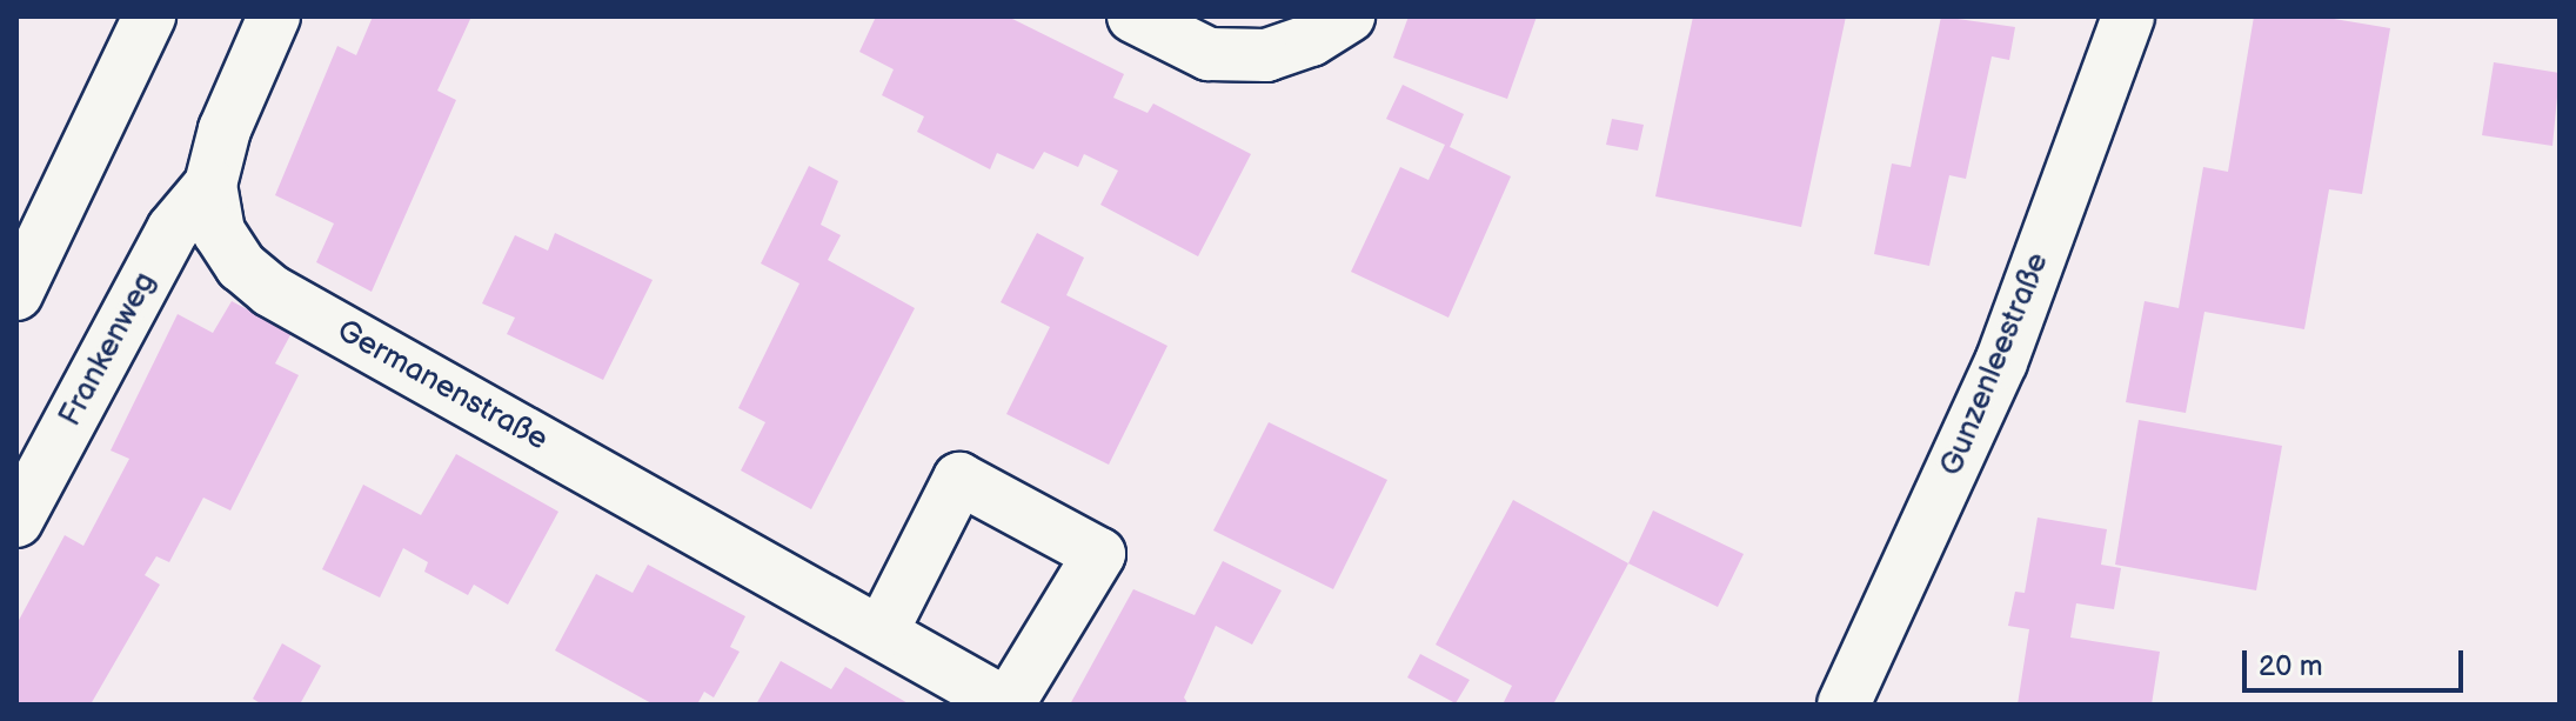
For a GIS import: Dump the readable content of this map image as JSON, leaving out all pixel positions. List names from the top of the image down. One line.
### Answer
{"streets":{"street":["Frankenweg","Gunzenleestraße","Germanenstraße"]},"crossings":[["Frankenweg","Germanenstraße"]],"scale_bar":"20 m"}
